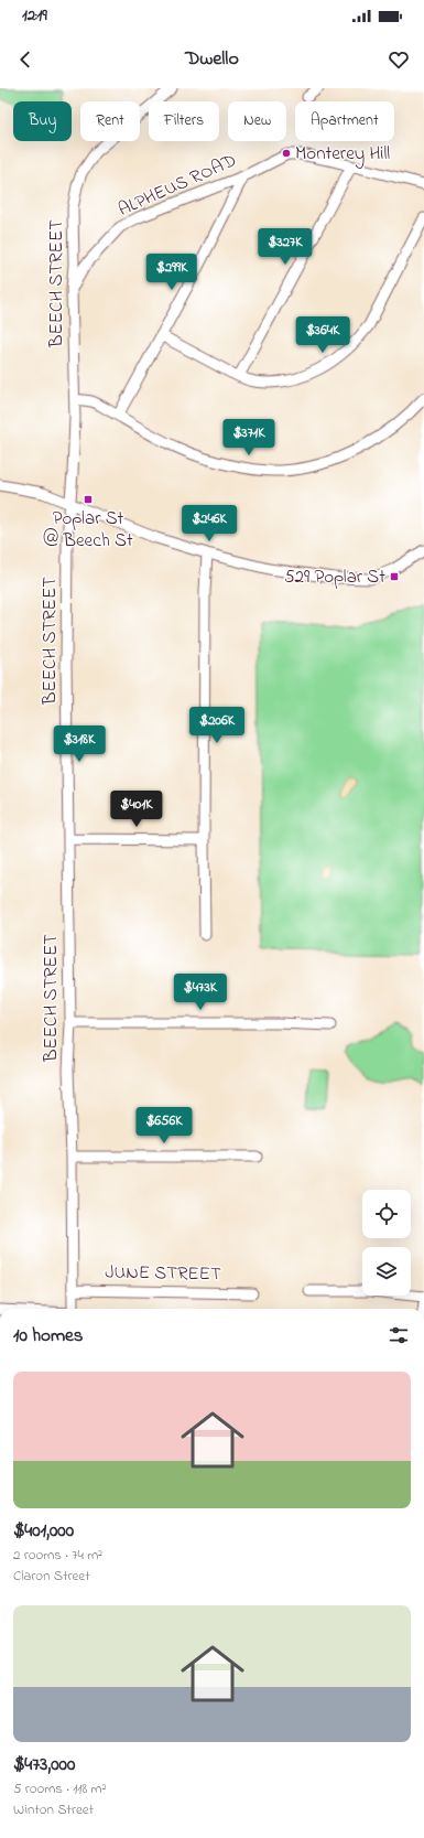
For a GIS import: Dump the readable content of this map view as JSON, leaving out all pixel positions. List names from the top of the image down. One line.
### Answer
{"streets":{"street":["ALPHEUS ROAD","BEECH STREET","JUNE STREET"]},"crossings":[["ALPHEUS ROAD","BEECH STREET"],["BEECH STREET","JUNE STREET"]],"places":{"other":["Monterey Hill"],"transit":["Poplar St @ Beech St","529 Poplar St"]},"page":{"status":"12:19","header":"Dwello","chip":["Buy","Rent","Filters","New","Apartment"],"price":["$327K","$299K","$364K","$371K","$246K","$206K","$318K","$401K","$473K","$656K"],"heading":"10 homes","list":[{"name":"$401,000","note":"2 rooms · 74 m² · Claron Street"},{"name":"$473,000","note":"5 rooms · 118 m² · Winton Street"}]}}
